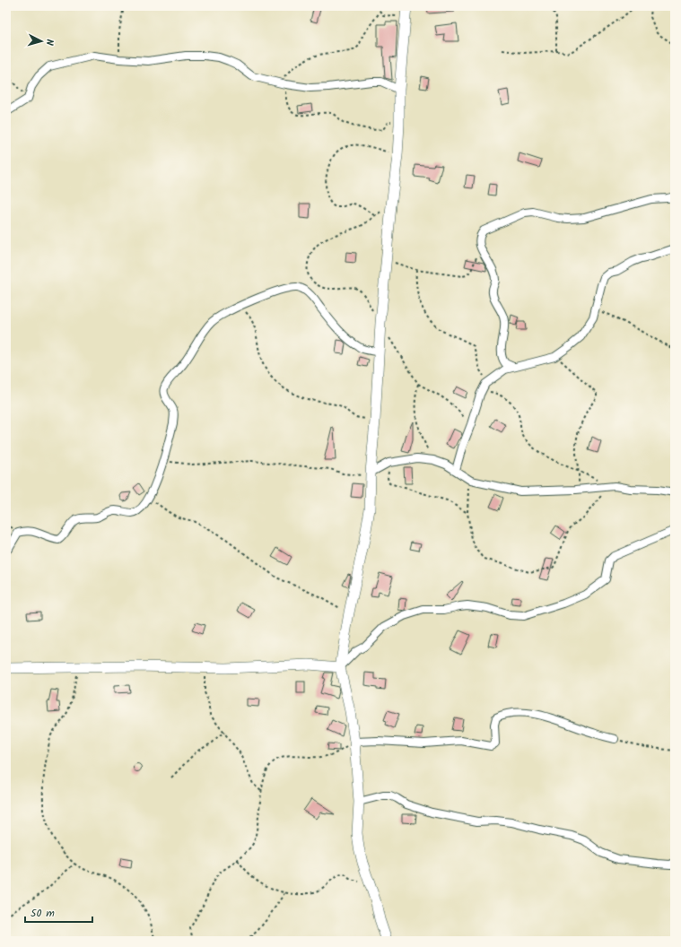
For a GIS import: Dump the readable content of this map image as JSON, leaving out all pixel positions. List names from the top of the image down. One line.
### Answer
{"scale_bar":"50 m","north":"right"}
